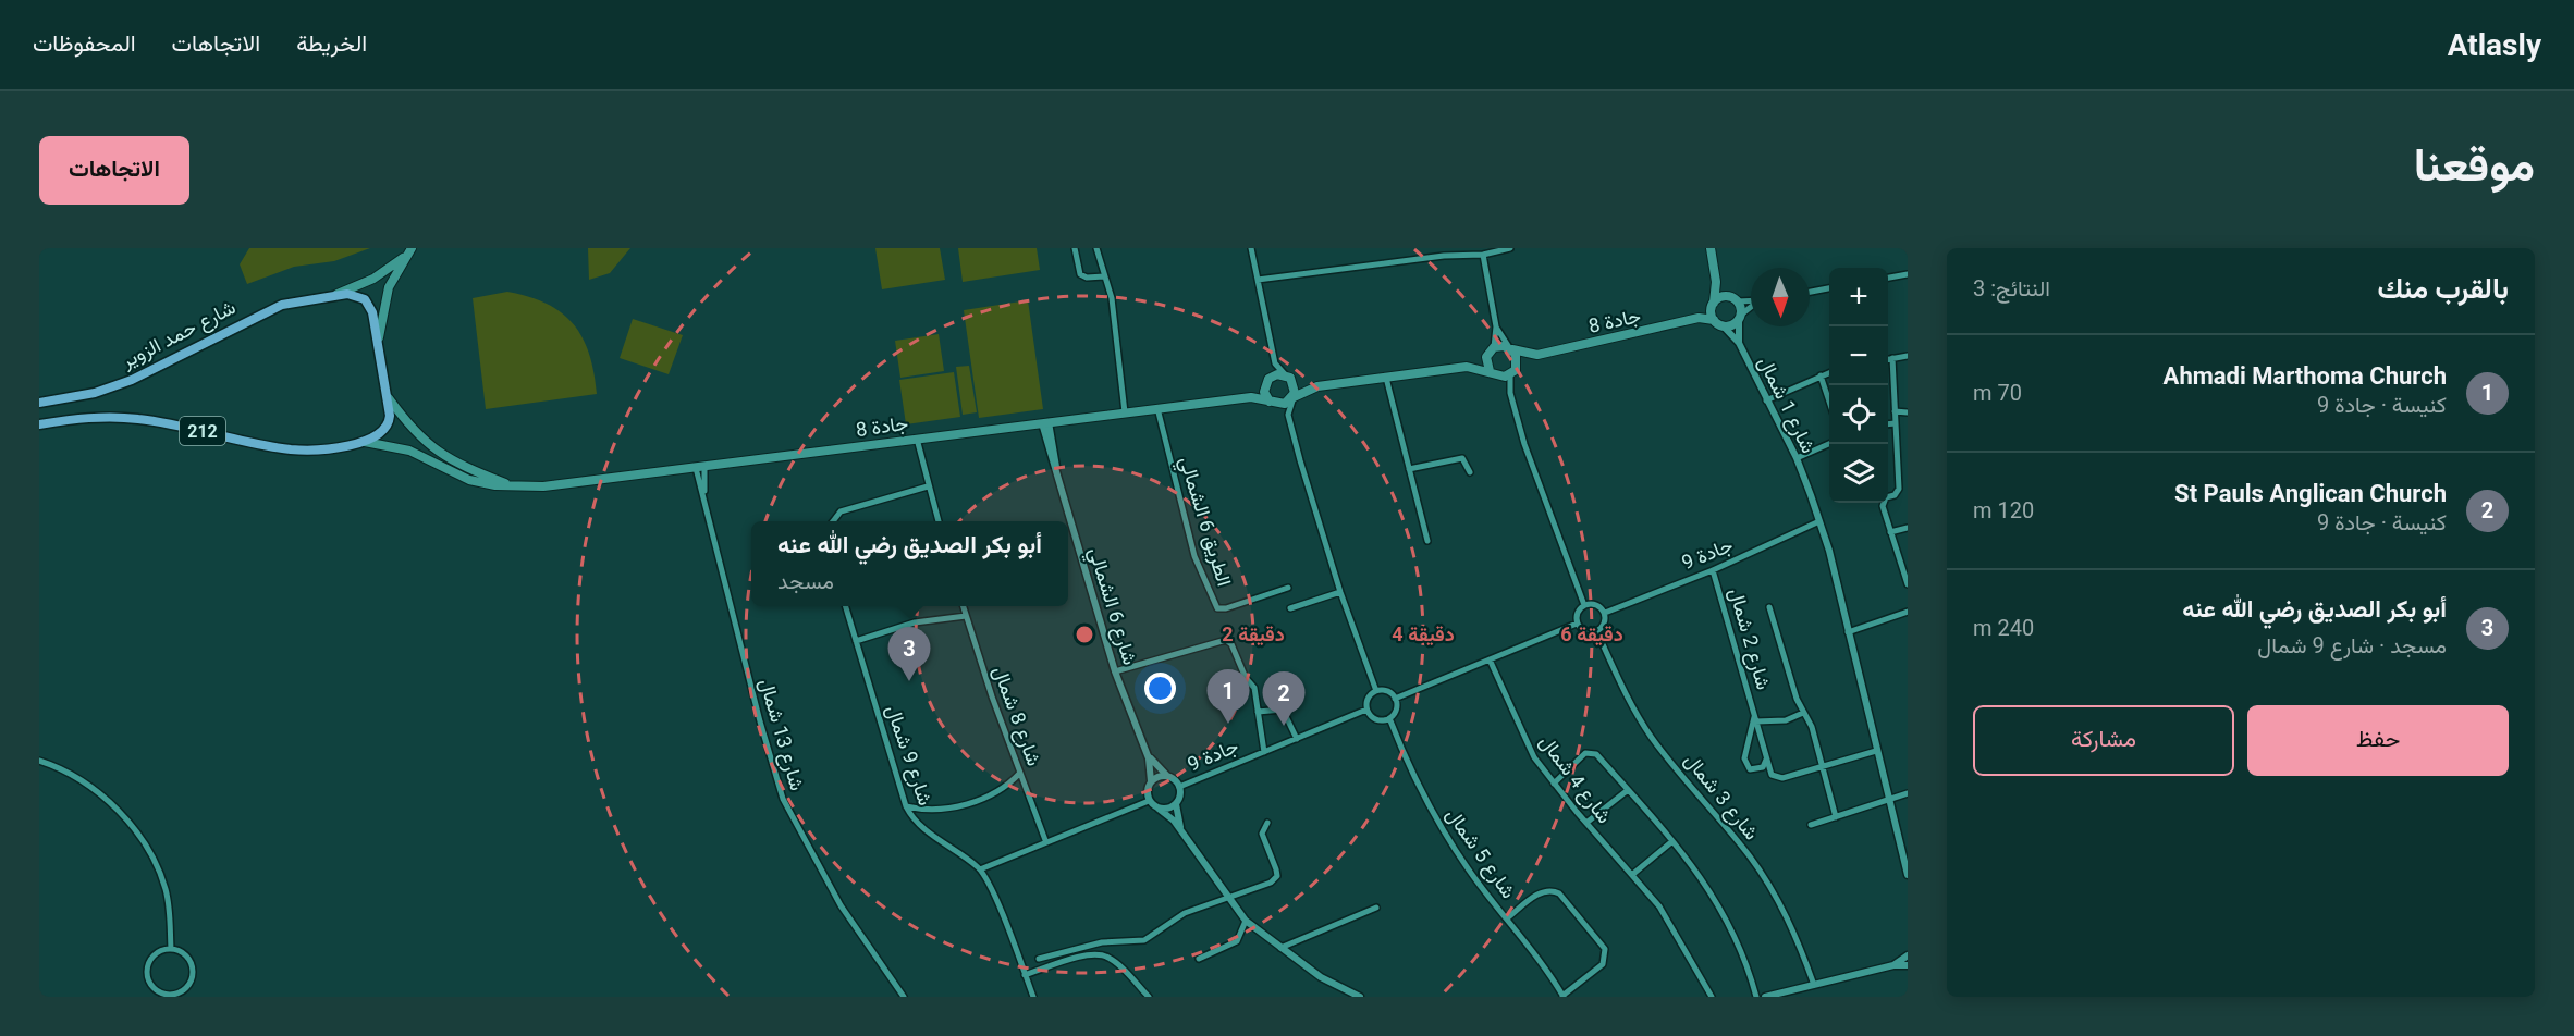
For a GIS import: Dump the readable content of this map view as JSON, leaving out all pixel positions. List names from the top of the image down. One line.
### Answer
{"streets":{"main road":["جادة 8","شارع حمد الزوير","212"],"street":["شارع 1 شمال","الطريق 6 الشمالي","جادة 9","شارع 6 الشمالي","شارع 2 شمال","شارع 8 شمال","شارع 13 شمال","شارع 9 شمال","شارع 4 شمال","شارع 3 شمال","شارع 5 شمال"]},"crossings":[["جادة 8","شارع 1 شمال"],["جادة 8","212"],["جادة 8","الطريق 6 الشمالي"],["جادة 8","شارع 6 الشمالي"],["جادة 8","شارع 13 شمال"],["شارع 1 شمال","جادة 9"],["جادة 9","شارع 6 الشمالي"],["جادة 9","شارع 2 شمال"],["جادة 9","شارع 3 شمال"],["جادة 9","شارع 5 شمال"]],"north":"bottom","page":{"header":"Atlasly","nav":["الخريطة","الاتجاهات","المحفوظات"],"title":"موقعنا","buttons":["الاتجاهات",["حفظ","مشاركة"]],"heading":["بالقرب منك","النتائج: 3"],"map_buttons":["+","−"],"list":[{"mark":"1","name":"Ahmadi Marthoma Church","note":"كنيسة · جادة 9","value":"70 m"},{"mark":"2","name":"St Pauls Anglican Church","note":"كنيسة · جادة 9","value":"120 m"},{"mark":"3","name":"أبو بكر الصديق رضي الله عنه","note":"مسجد · شارع 9 شمال","value":"240 m"}],"popup":["أبو بكر الصديق رضي الله عنه","مسجد"],"pins":["3","1","2"]},"rings":["2 دقيقة","4 دقيقة","6 دقيقة"]}
